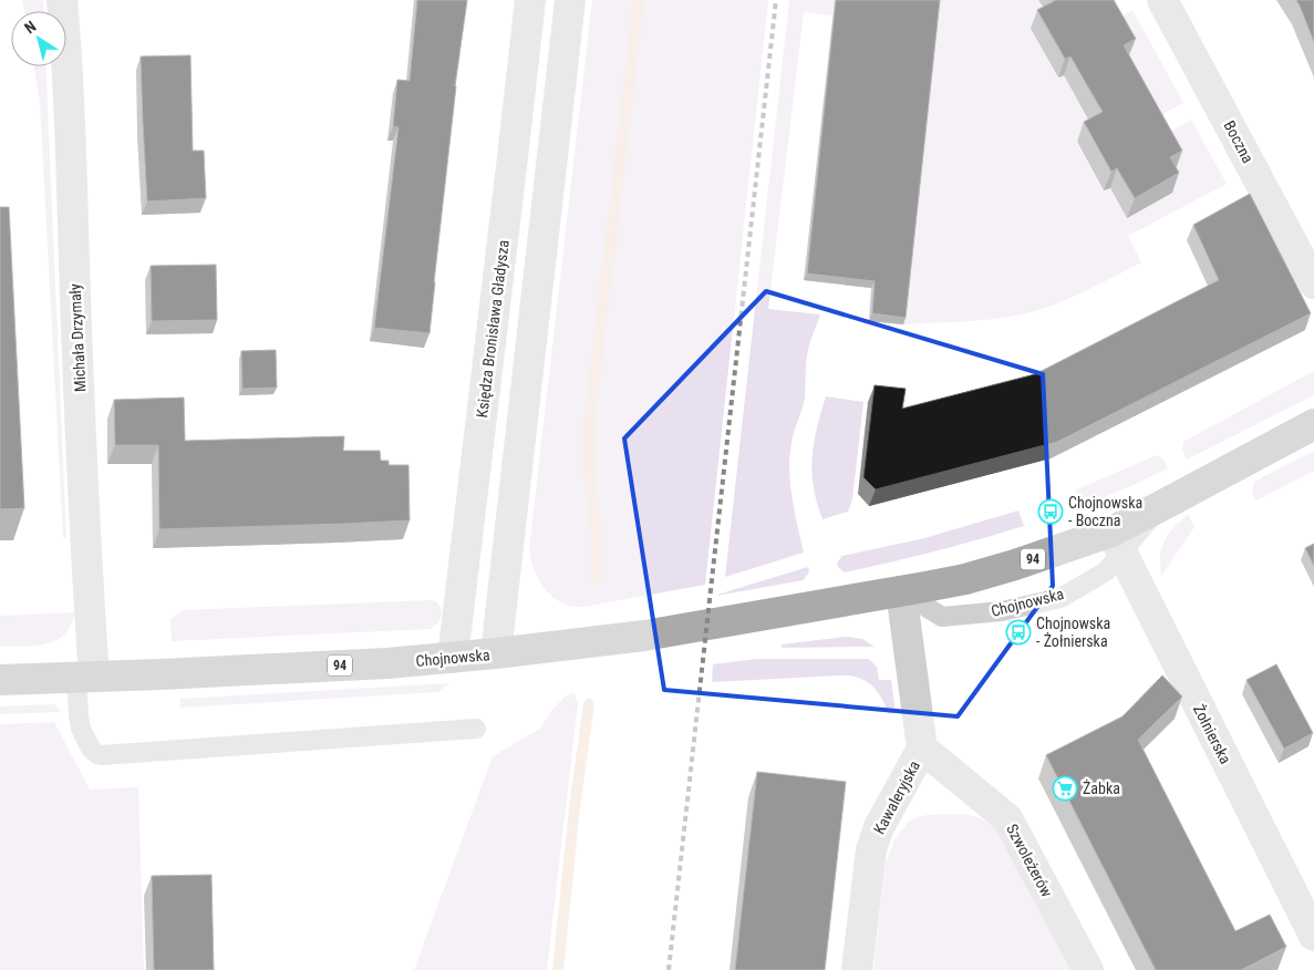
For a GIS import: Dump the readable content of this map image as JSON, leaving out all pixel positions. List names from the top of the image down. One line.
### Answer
{"streets":{"main road":["94","Chojnowska"],"street":["Boczna","Księdza Bronisława Gładysza","Michała Drzymały","Żołnierska","Kawaleryjska","Szwoleżerów"]},"crossings":[["Księdza Bronisława Gładysza","Chojnowska"],["Michała Drzymały","Chojnowska"],["Chojnowska","Żołnierska"],["Chojnowska","Kawaleryjska"],["Kawaleryjska","Szwoleżerów"]],"places":{"bus stop":["Chojnowska - Boczna","Chojnowska - Żołnierska"],"supermarket":["Żabka"]},"north":"top left"}
